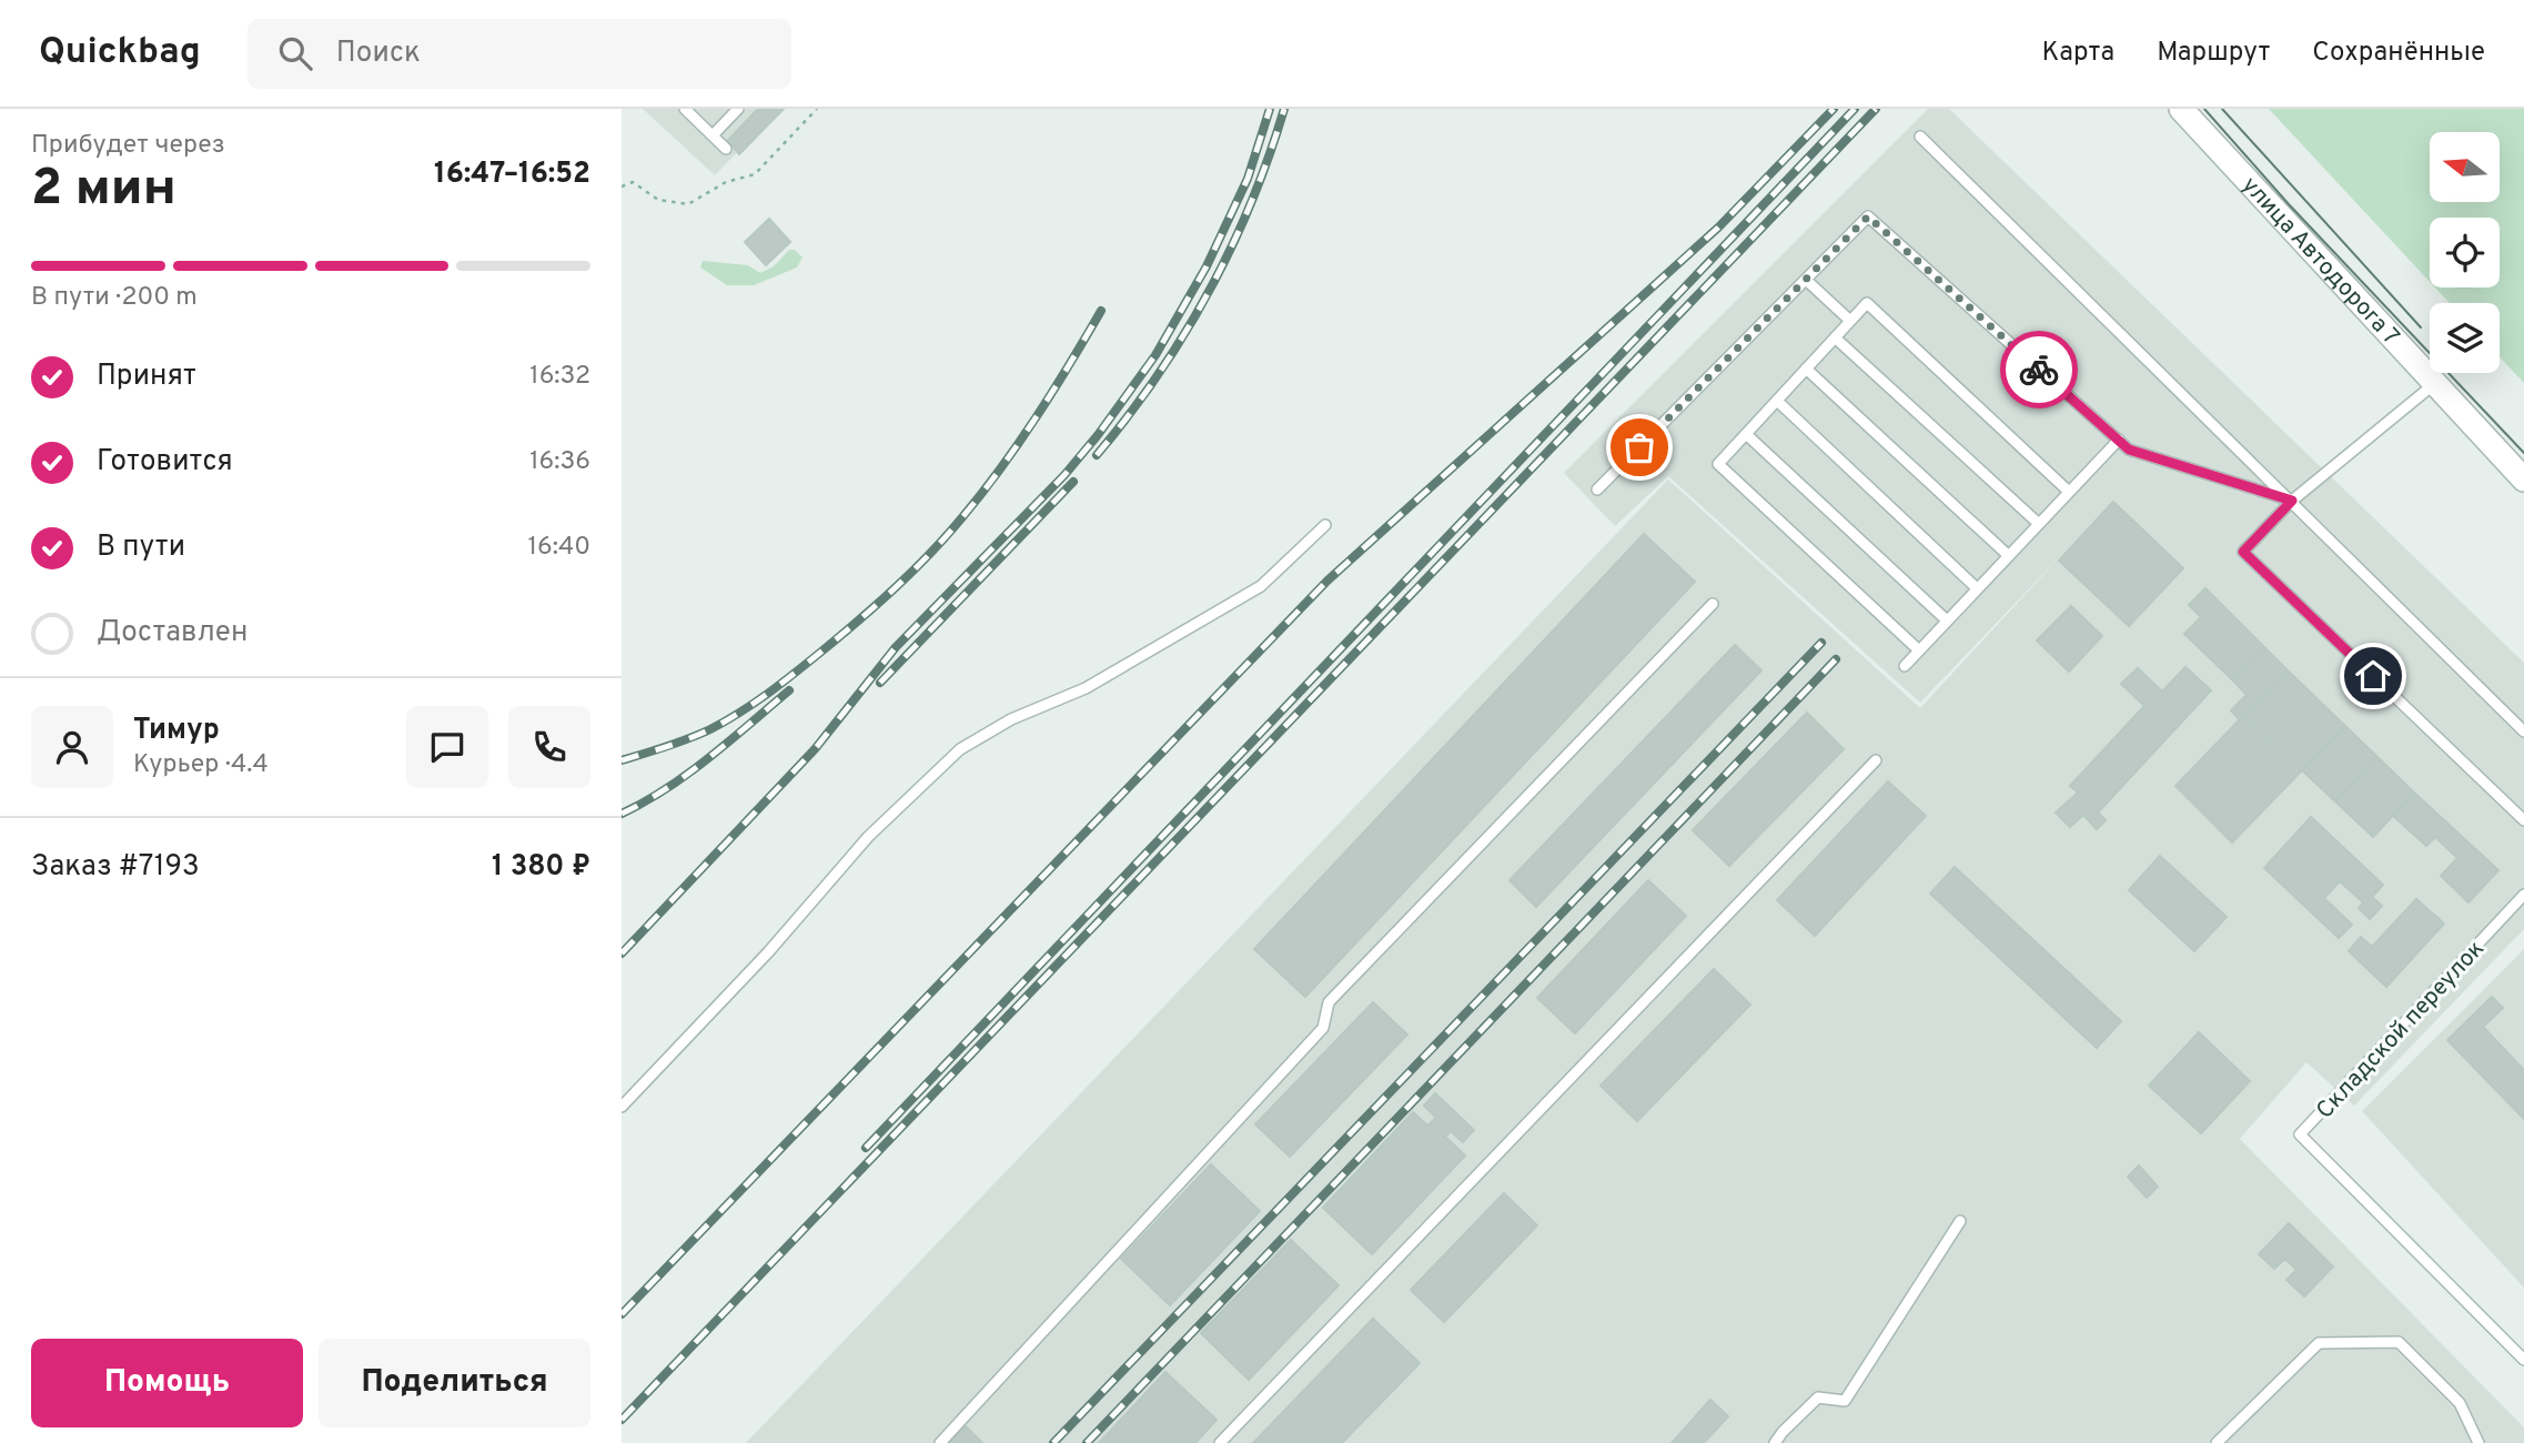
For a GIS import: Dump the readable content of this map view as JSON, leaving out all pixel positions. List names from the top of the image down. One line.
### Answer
{"streets":{"street":["улица Автодорога 7"],"lane":["Складской переулок"]},"north":"left","page":{"header":"Quickbag","search":"Поиск","nav":["Карта","Маршрут","Сохранённые"],"heading":["2 мин","Прибудет через","16:47–16:52"],"panel":["Тимур","Курьер · 4.4","Заказ #7193","1 380 ₽"],"bar":"В пути · 200 m","list":[["Принят","16:32"],["Готовится","16:36"],["В пути","16:40"],"Доставлен"],"buttons":["Помощь","Поделиться"]}}
